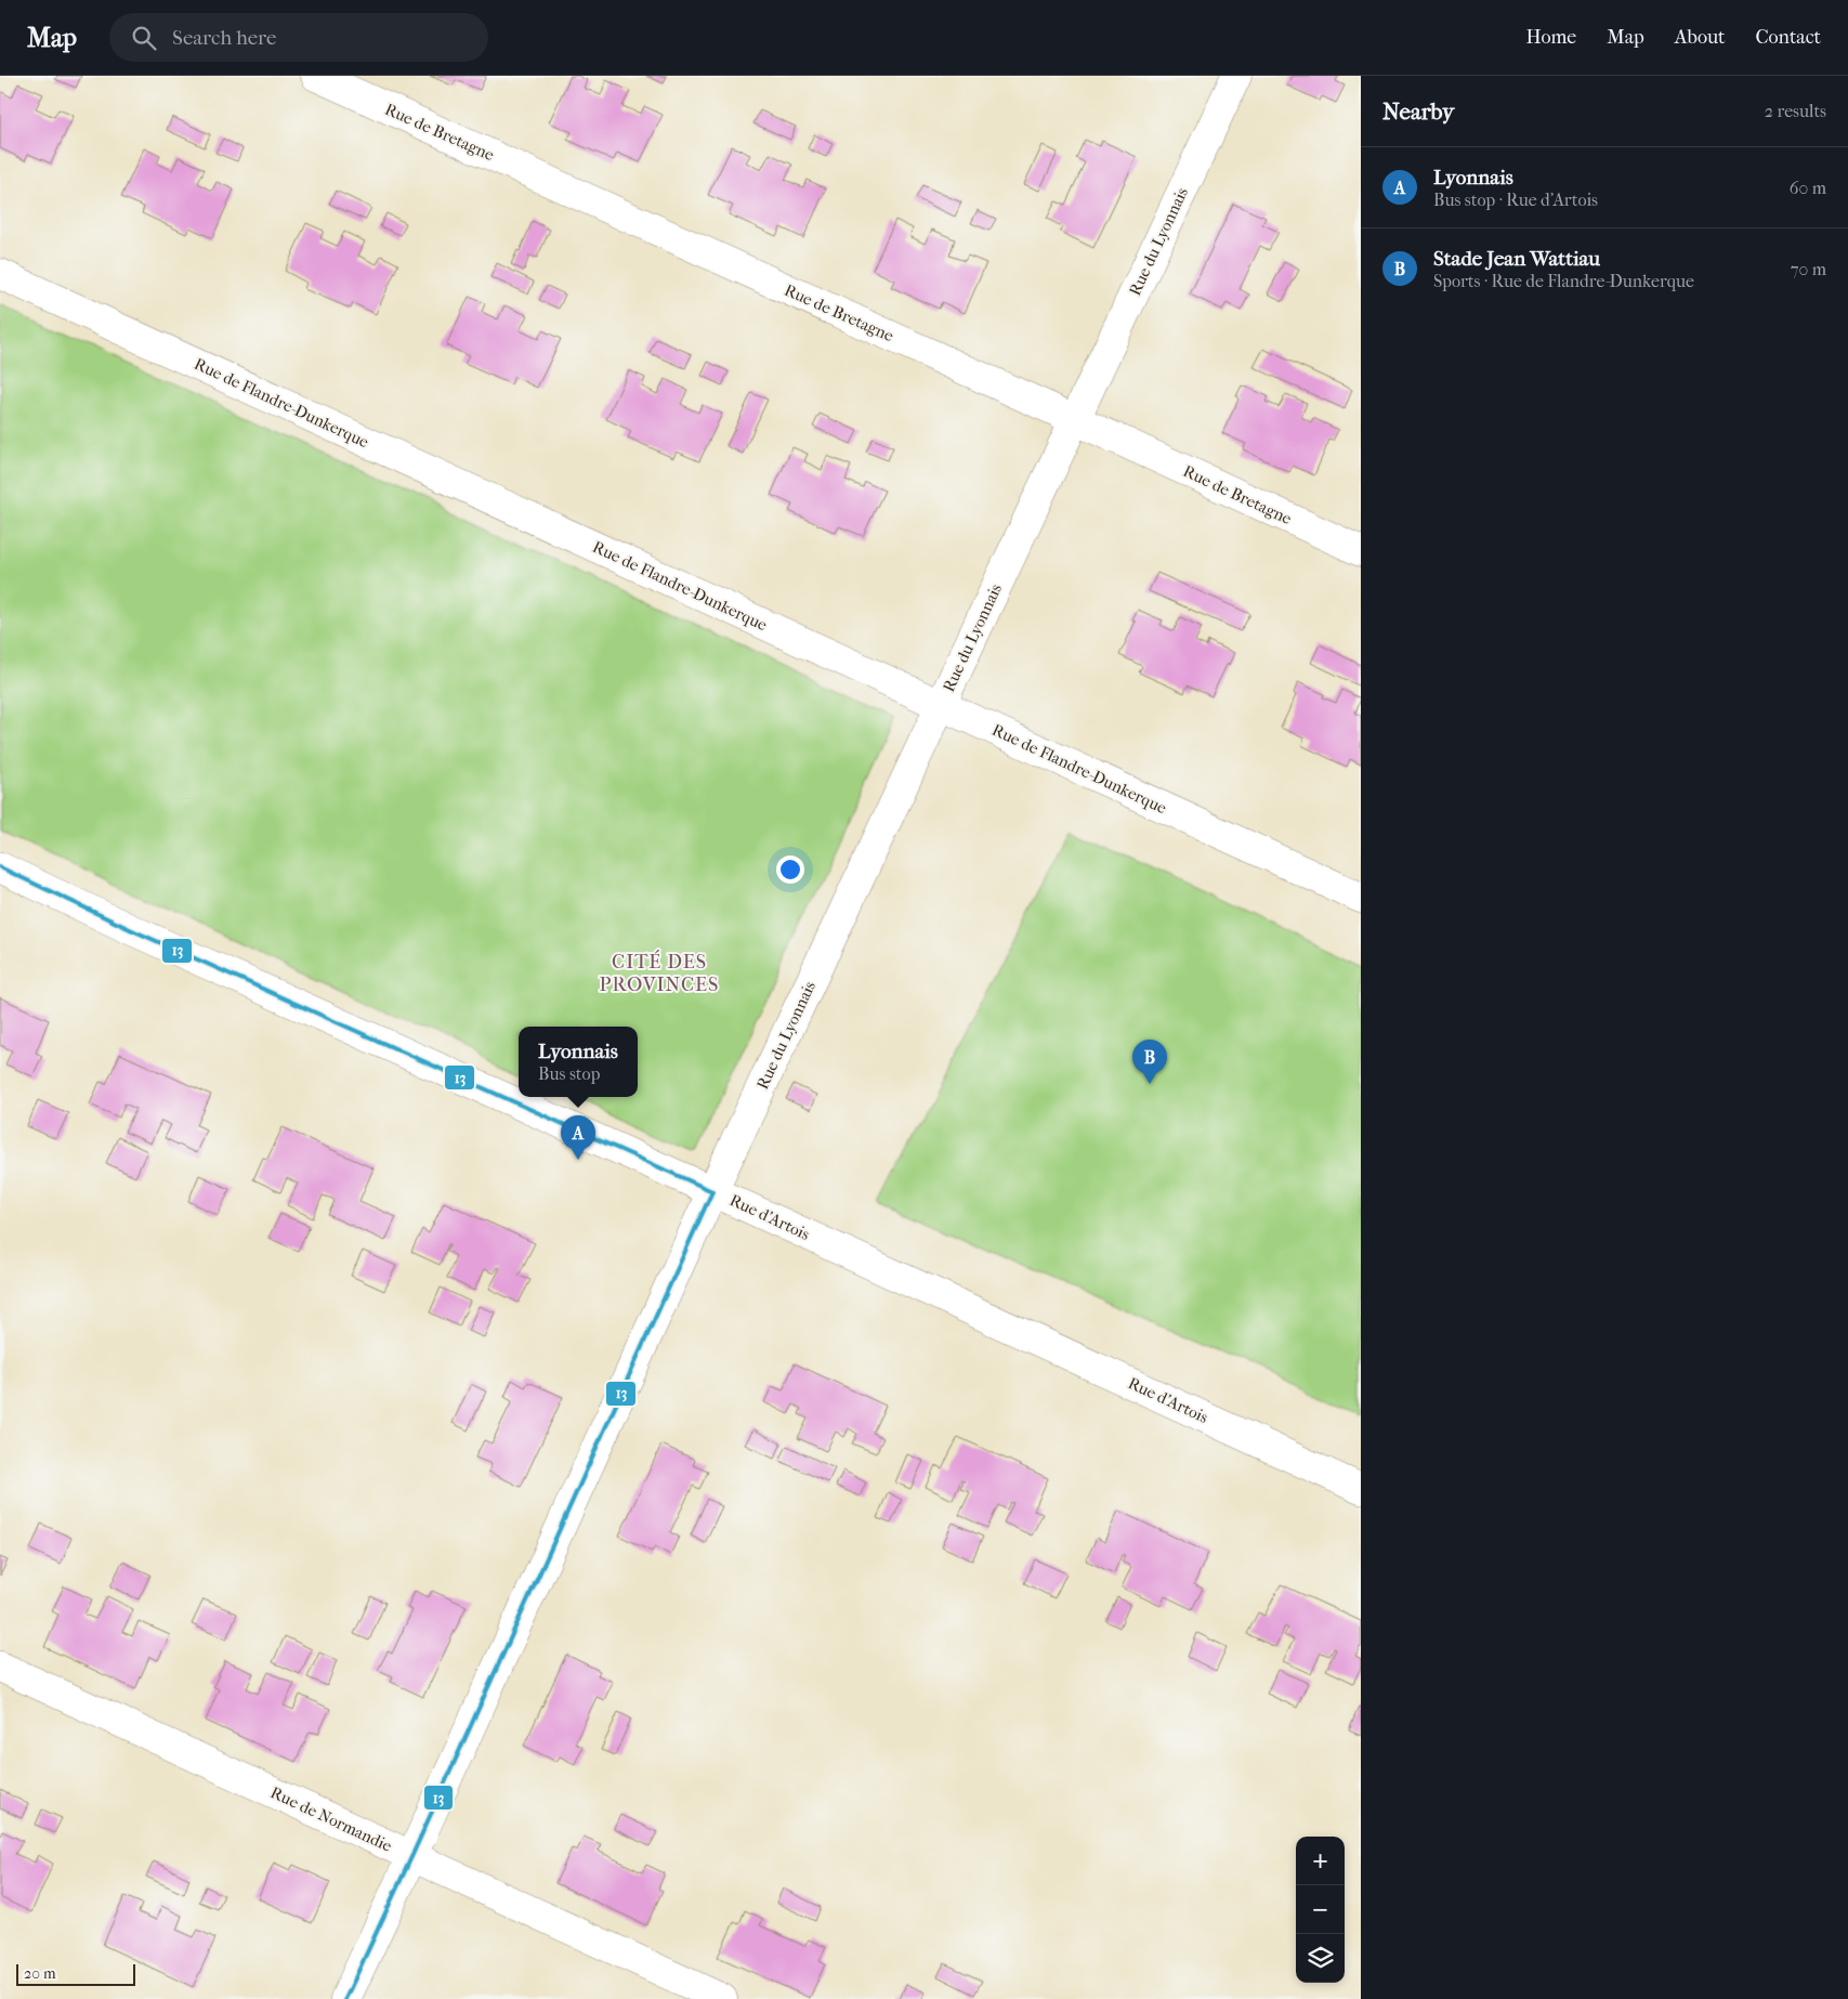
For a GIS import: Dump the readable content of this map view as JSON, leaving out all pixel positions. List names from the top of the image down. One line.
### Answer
{"streets":{"street":["Rue de Bretagne","Rue du Lyonnais","Rue de Flandre-Dunkerque","Rue d'Artois","Rue de Normandie"]},"crossings":[["Rue de Bretagne","Rue du Lyonnais"],["Rue du Lyonnais","Rue de Flandre-Dunkerque"],["Rue du Lyonnais","Rue d'Artois"],["Rue du Lyonnais","Rue de Normandie"]],"districts":["CITÉ DES PROVINCES"],"lines":["transit line 13"],"scale_bar":"20 m","page":{"header":"Map","search":"Search here","nav":["Home","Map","About","Contact"],"heading":["Nearby","2 results"],"list":[{"mark":"A","name":"Lyonnais","note":"Bus stop · Rue d'Artois","value":"60 m"},{"mark":"B","name":"Stade Jean Wattiau","note":"Sports · Rue de Flandre-Dunkerque","value":"70 m"}],"popup":["Lyonnais","Bus stop"],"pins":["B","A"],"map_buttons":["+","−"],"scale":"20 m"}}
